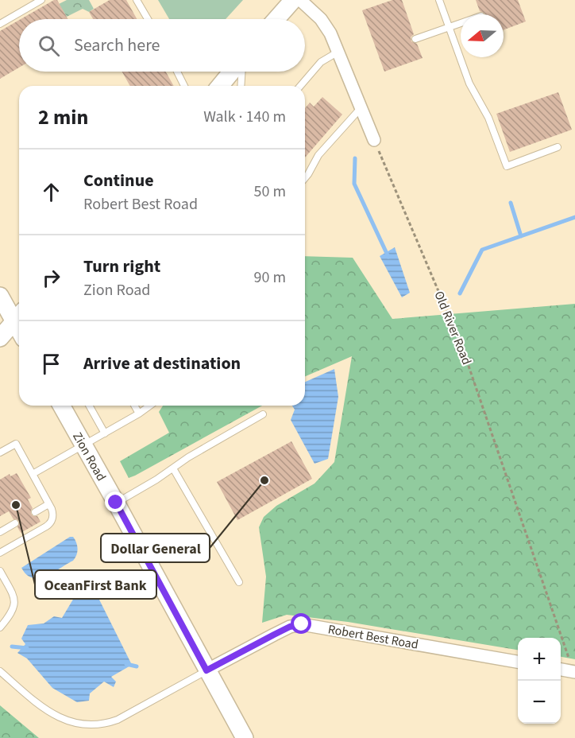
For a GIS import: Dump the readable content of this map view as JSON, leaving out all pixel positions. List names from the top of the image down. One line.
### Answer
{"streets":{"street":["Zion Road","Robert Best Road"],"path":["Old River Road"]},"crossings":[["Zion Road","Robert Best Road"]],"places":["Dollar General","OceanFirst Bank"],"north":"left","page":{"search":"Search here","heading":["2 min","Walk · 140 m"],"list":[["Continue","Robert Best Road","50 m"],["Turn right","Zion Road","90 m"],"Arrive at destination"],"map_buttons":["+","−"]}}
